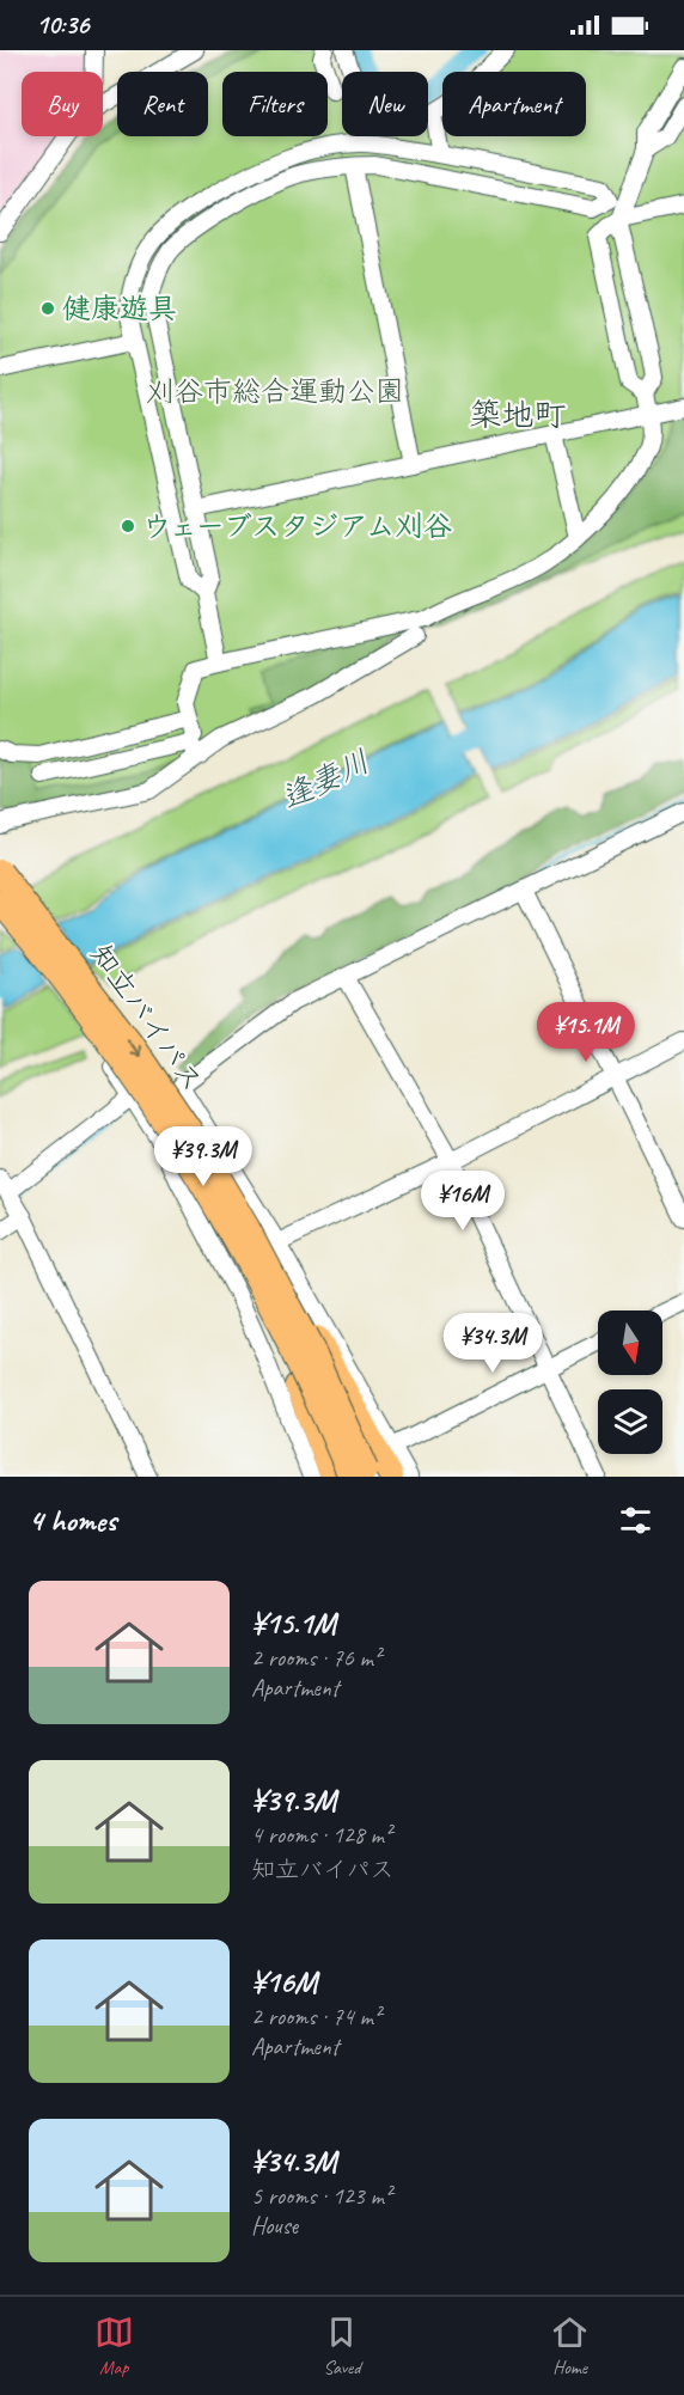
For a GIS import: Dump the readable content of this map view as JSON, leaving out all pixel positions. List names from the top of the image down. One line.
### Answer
{"streets":{"highway":["知立バイパス"]},"districts":["築地町"],"water":["逢妻川"],"parks":["刈谷市総合運動公園"],"places":["健康遊具","ウェーブスタジアム刈谷"],"north":"bottom","page":{"status":"10:36","chip":["Buy","Rent","Filters","New","Apartment"],"price":["¥15.1M","¥39.3M","¥16M","¥34.3M"],"heading":"4 homes","list":[{"name":"¥15.1M","note":"2 rooms · 76 m² · Apartment"},{"name":"¥39.3M","note":"4 rooms · 128 m² · 知立バイパス"},{"name":"¥16M","note":"2 rooms · 74 m² · Apartment"},{"name":"¥34.3M","note":"5 rooms · 123 m² · House"}],"tabs":["Map","Saved","Home"]}}
